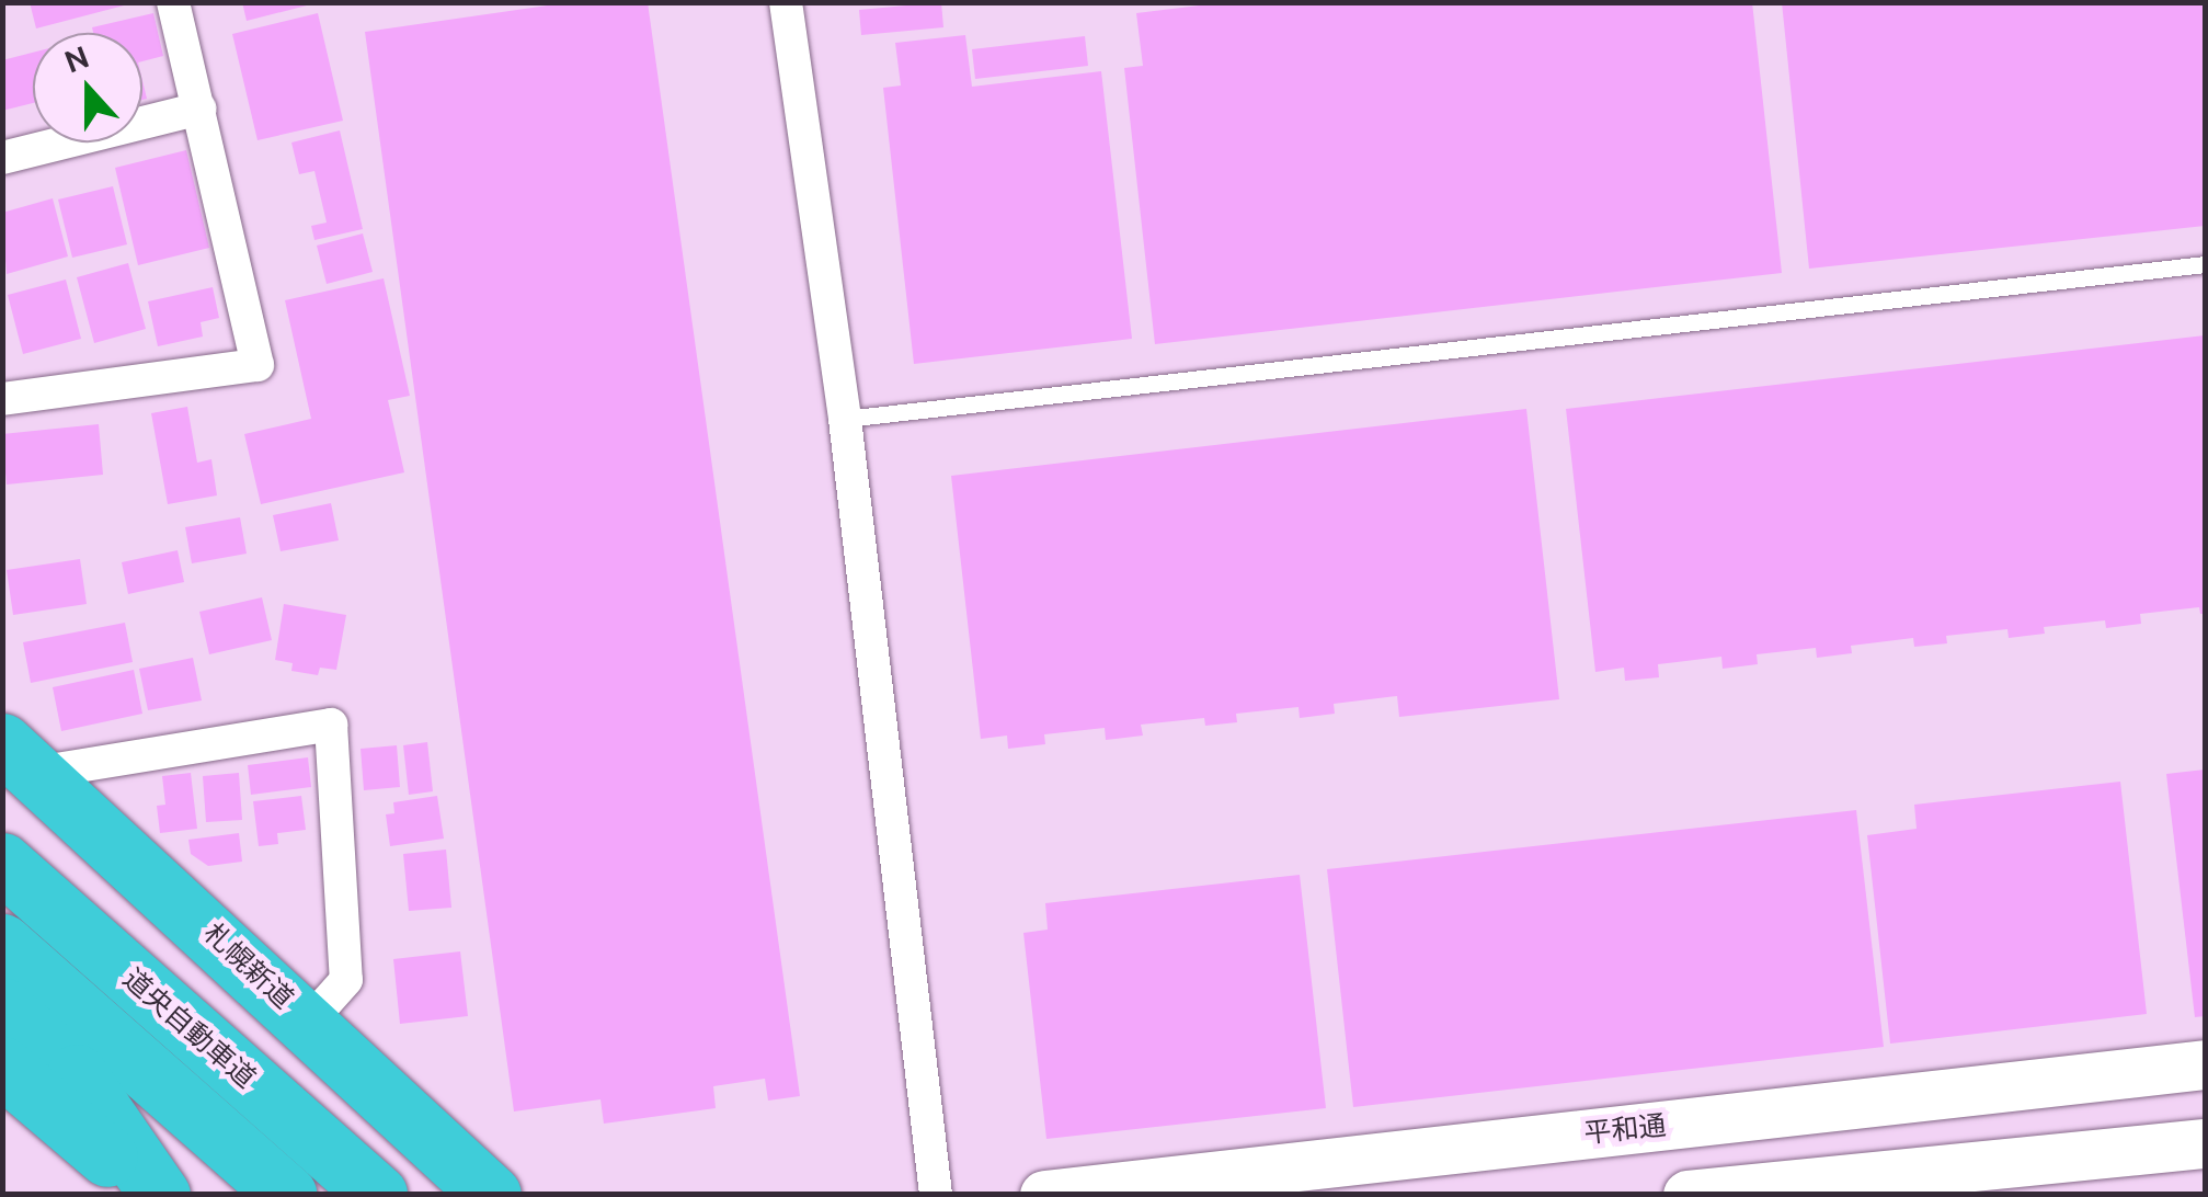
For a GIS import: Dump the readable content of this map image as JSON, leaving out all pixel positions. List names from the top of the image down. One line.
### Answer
{"streets":{"highway":["札幌新道","道央自動車道"],"street":["平和通"]},"north":"top"}
